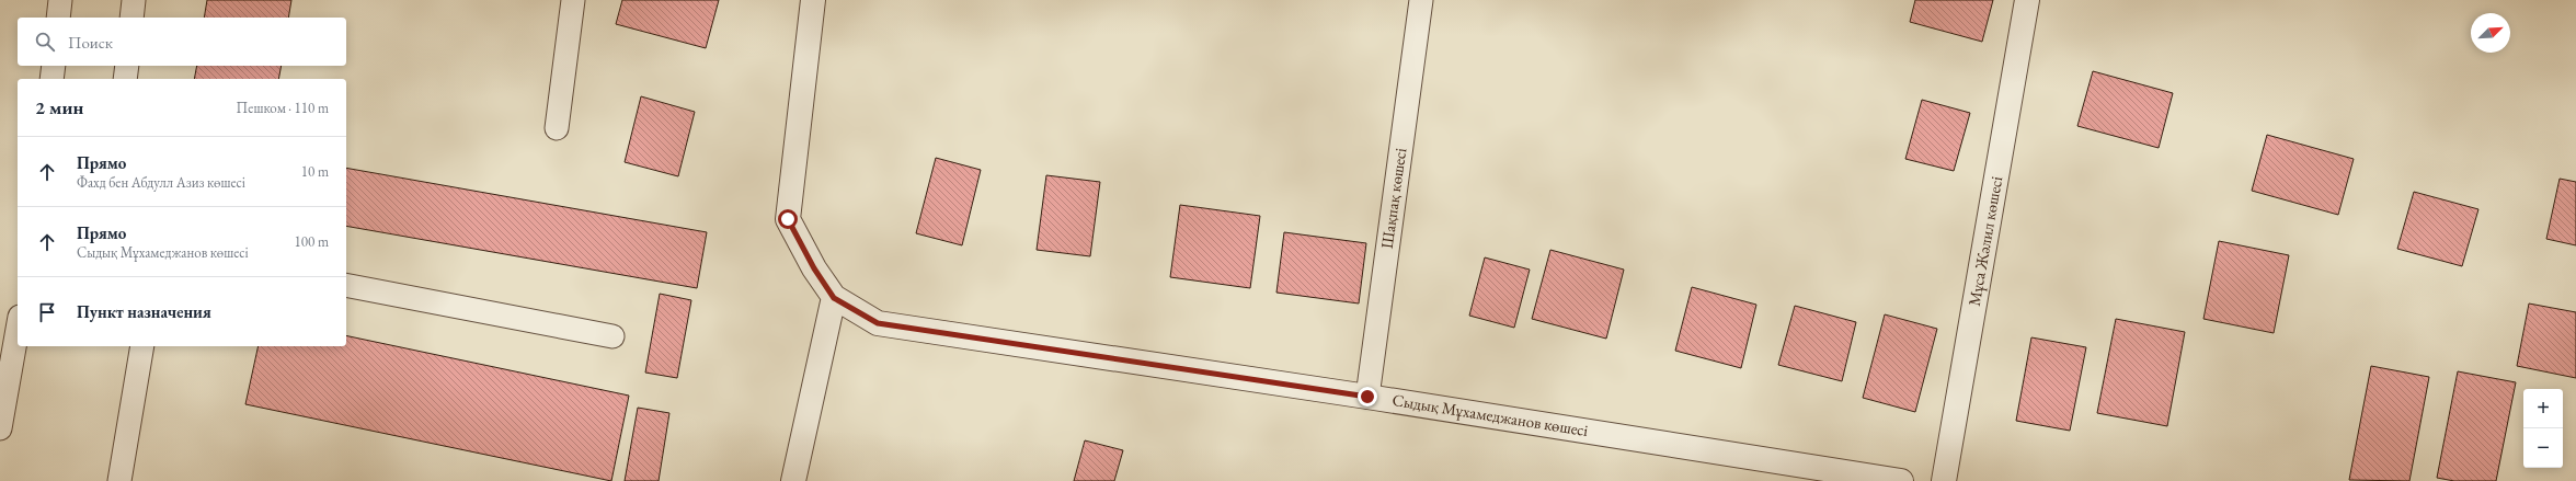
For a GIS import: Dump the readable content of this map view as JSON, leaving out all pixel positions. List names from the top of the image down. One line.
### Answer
{"streets":{"street":["Мұса Жәлил көшесі","Сыдық Мұхамеджанов көшесі"],"lane":["Шақпақ көшесі"]},"crossings":[["Шақпақ көшесі","Сыдық Мұхамеджанов көшесі"]],"north":"top right","page":{"search":"Поиск","heading":["2 мин","Пешком · 110 m"],"list":[["Прямо","Фахд бен Абдулл Азиз көшесі","10 m"],["Прямо","Сыдық Мұхамеджанов көшесі","100 m"],"Пункт назначения"],"map_buttons":["+","−"]}}
